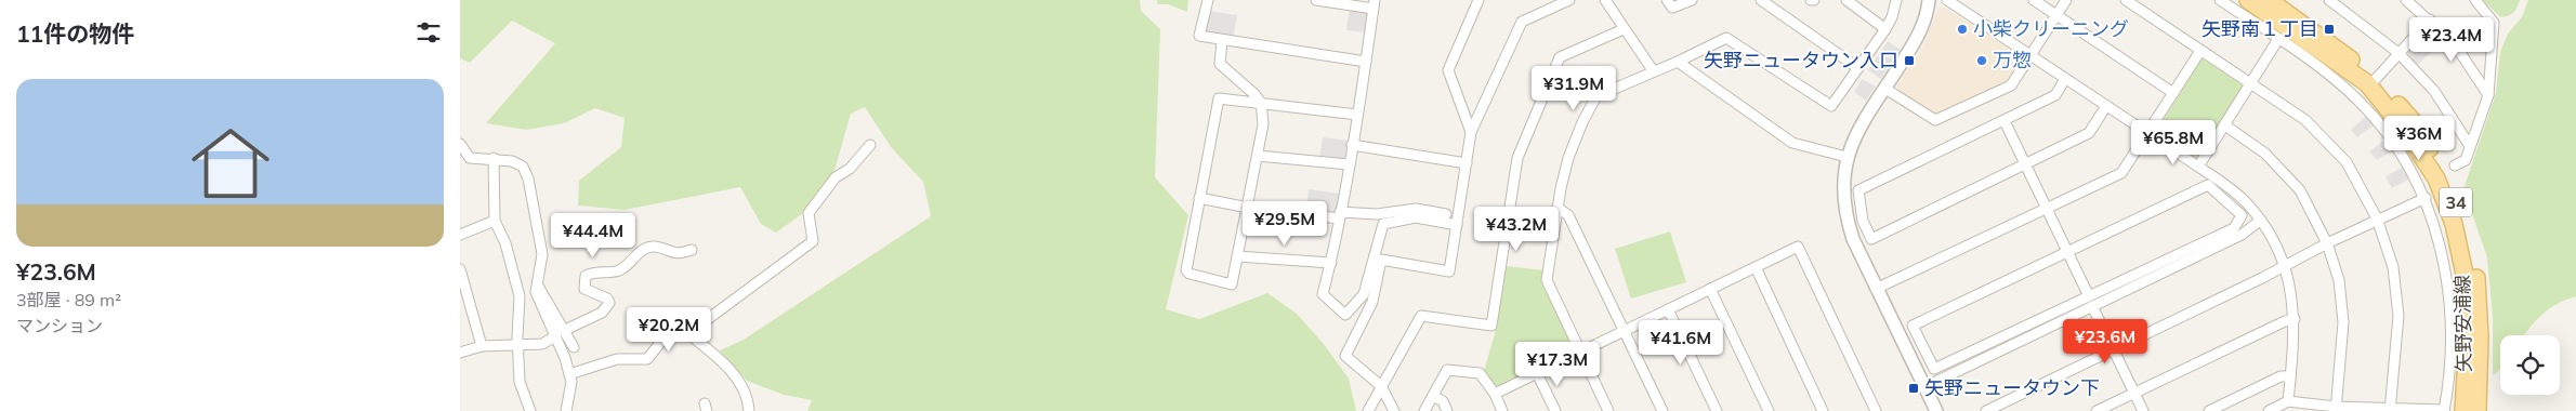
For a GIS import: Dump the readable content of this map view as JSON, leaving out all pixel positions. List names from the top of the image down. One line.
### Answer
{"streets":{"main road":["34","矢野安浦線"]},"places":{"other":["小柴クリーニング","万惣"],"transit":["矢野南１丁目","矢野ニュータウン入口","矢野ニュータウン下"]},"page":{"heading":"11件の物件","price":["¥23.4M","¥31.9M","¥36M","¥65.8M","¥29.5M","¥43.2M","¥44.4M","¥20.2M","¥23.6M","¥41.6M","¥17.3M"],"list":[{"name":"¥23.6M","note":"3部屋 · 89 m² · マンション"}]}}
